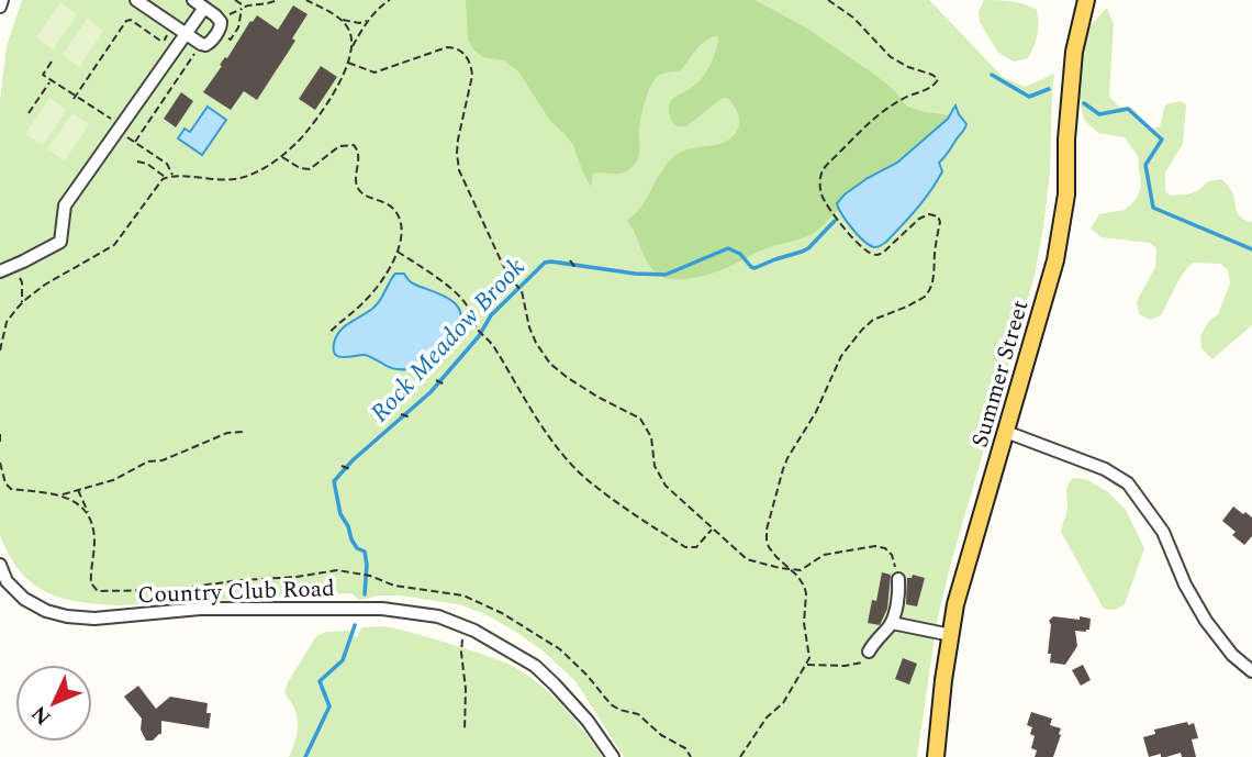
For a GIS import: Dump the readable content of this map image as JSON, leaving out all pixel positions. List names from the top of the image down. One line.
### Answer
{"streets":{"main road":["Summer Street"],"street":["Country Club Road"]},"water":["Rock Meadow Brook"],"north":"bottom left"}
